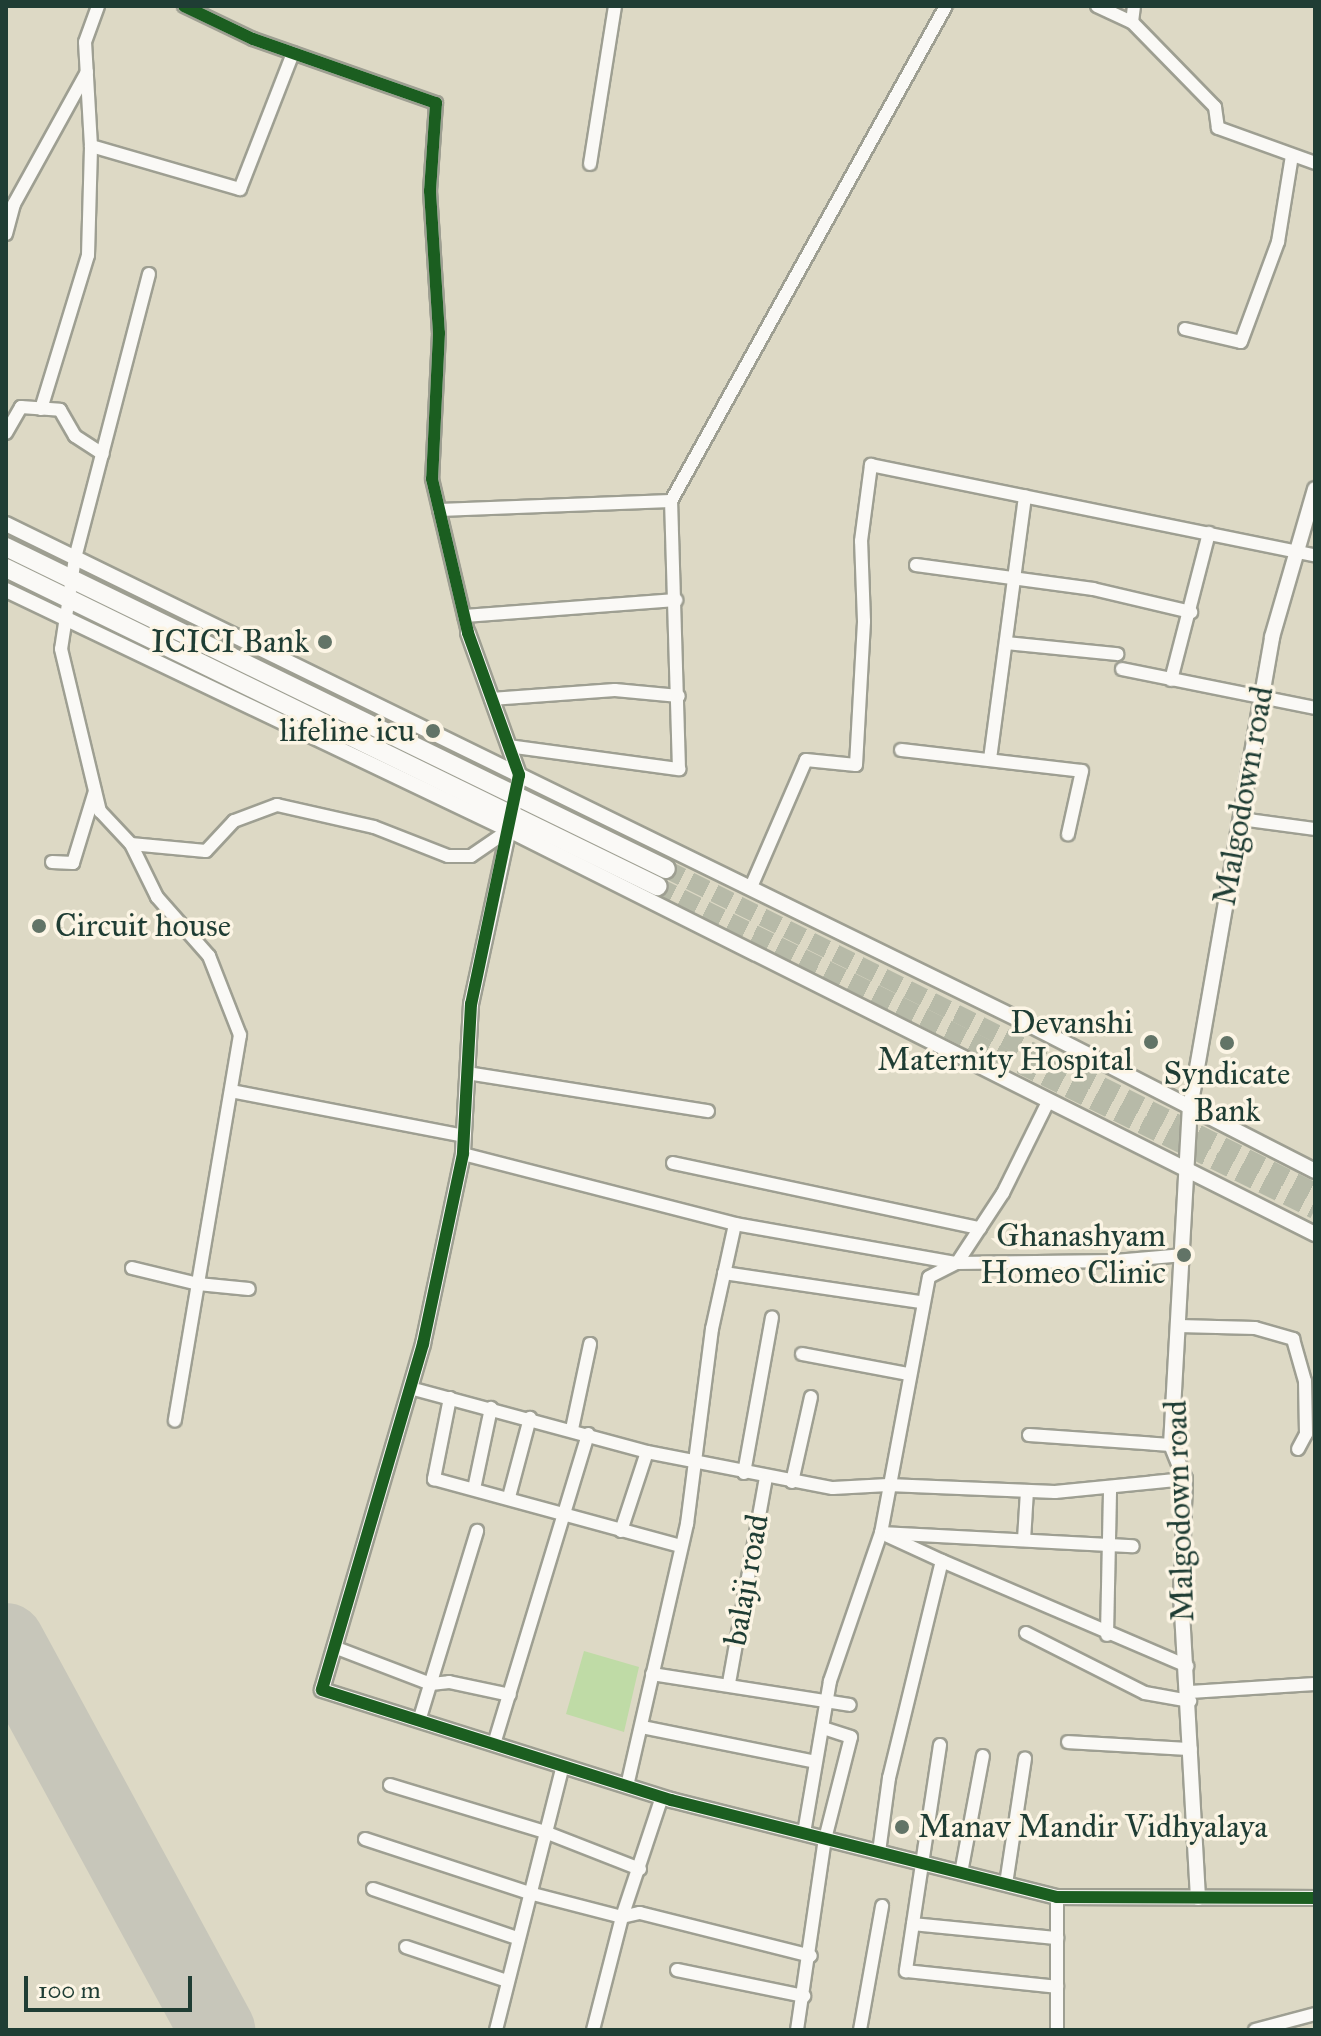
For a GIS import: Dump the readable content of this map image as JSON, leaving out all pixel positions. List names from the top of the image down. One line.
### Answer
{"streets":{"street":["Malgodown road","balaji road"]},"places":["ICICI Bank","lifeline icu","Circuit house","Devanshi Maternity Hospital","Syndicate Bank","Ghanashyam Homeo Clinic","Manav Mandir Vidhyalaya"],"scale_bar":"100 m"}
